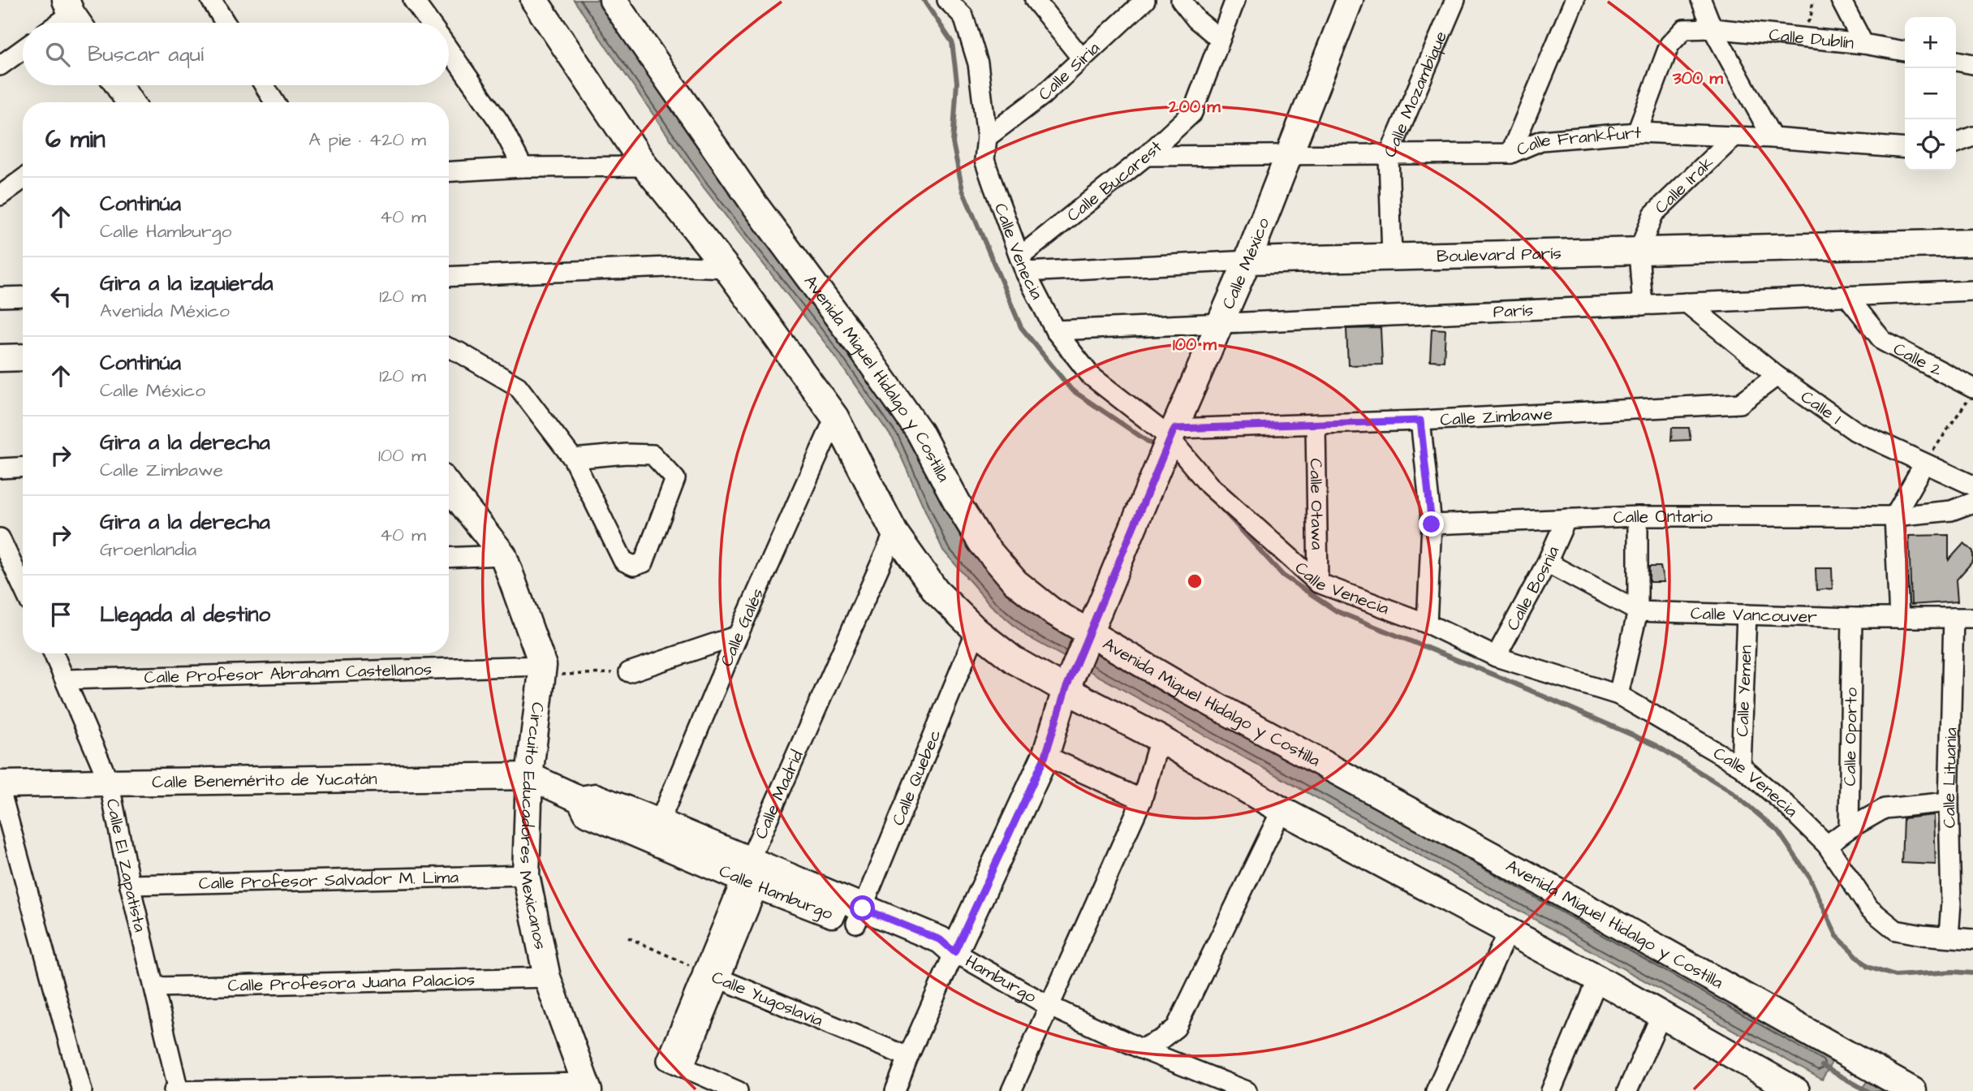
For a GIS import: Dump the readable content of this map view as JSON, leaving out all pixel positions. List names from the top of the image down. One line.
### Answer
{"streets":{"street":["Calle Dublín","Calle Siria","Calle Mozambique","Calle Frankfurt","Calle Bucarest","Calle Irak","Calle Venecia","Boulevard París","Calle México","París","Calle 2","Avenida Miguel Hidalgo y Costilla","Calle 1","Calle Zimbawe","Calle Otawa","Calle Ontario","Calle Bosnia","Calle Vancouver","Calle Galés","Calle Profesor Abraham Castellanos","Calle Yemen","Calle Oporto","Calle Quebec","Calle Lituania","Calle Benemérito de Yucatán","Calle Madrid","Circuito Educadores Mexicanos","Calle El Zapatista","Calle Profesor Salvador M. Lima","Calle Hamburgo","Hamburgo","Calle Profesora Juana Palacios","Calle Yugoslavia"]},"crossings":[["Calle Dublín","Calle Frankfurt"],["Calle Siria","Calle Venecia"],["Calle Mozambique","Calle Frankfurt"],["Calle Mozambique","Boulevard París"],["Calle Frankfurt","Calle Bucarest"],["Calle Frankfurt","Calle Irak"],["Calle Frankfurt","Calle México"],["Calle Bucarest","Calle Venecia"],["Calle Bucarest","Boulevard París"],["Calle Irak","Boulevard París"],["Calle Irak","París"],["Calle Venecia","Boulevard París"],["Calle Venecia","Calle México"],["Calle Venecia","París"],["Calle Venecia","Calle Zimbawe"],["Calle Venecia","Calle Otawa"],["Calle Venecia","Calle Bosnia"],["Calle Venecia","Calle Yemen"],["Calle Venecia","Calle Lituania"],["Boulevard París","Calle México"],["Calle México","París"],["Calle México","Avenida Miguel Hidalgo y Costilla"],["Calle México","Calle Zimbawe"],["Calle México","Calle Hamburgo"],["Calle México","Hamburgo"],["París","Calle 2"],["París","Calle 1"],["Calle 1","Calle Zimbawe"],["Calle Zimbawe","Calle Otawa"],["Calle Ontario","Calle Bosnia"],["Calle Bosnia","Calle Vancouver"],["Calle Vancouver","Calle Yemen"],["Calle Vancouver","Calle Oporto"],["Calle Vancouver","Calle Lituania"],["Calle Galés","Calle Hamburgo"],["Calle Profesor Abraham Castellanos","Circuito Educadores Mexicanos"],["Calle Profesor Abraham Castellanos","Calle El Zapatista"],["Calle Quebec","Calle Hamburgo"],["Calle Benemérito de Yucatán","Circuito Educadores Mexicanos"],["Calle Benemérito de Yucatán","Calle El Zapatista"],["Calle Benemérito de Yucatán","Calle Hamburgo"],["Calle Madrid","Calle Hamburgo"],["Calle Madrid","Calle Yugoslavia"],["Circuito Educadores Mexicanos","Calle Profesor Salvador M. Lima"],["Circuito Educadores Mexicanos","Calle Hamburgo"],["Circuito Educadores Mexicanos","Calle Profesora Juana Palacios"],["Calle El Zapatista","Calle Profesor Salvador M. Lima"],["Calle El Zapatista","Calle Profesora Juana Palacios"],["Calle Hamburgo","Hamburgo"]],"page":{"map_buttons":["+","−"],"search":"Buscar aquí","heading":["6 min","A pie · 420 m"],"list":[["Continúa","Calle Hamburgo","40 m"],["Gira a la izquierda","Avenida México","120 m"],["Continúa","Calle México","120 m"],["Gira a la derecha","Calle Zimbawe","100 m"],["Gira a la derecha","Groenlandia","40 m"],"Llegada al destino"]},"rings":["300 m","200 m","100 m"]}
